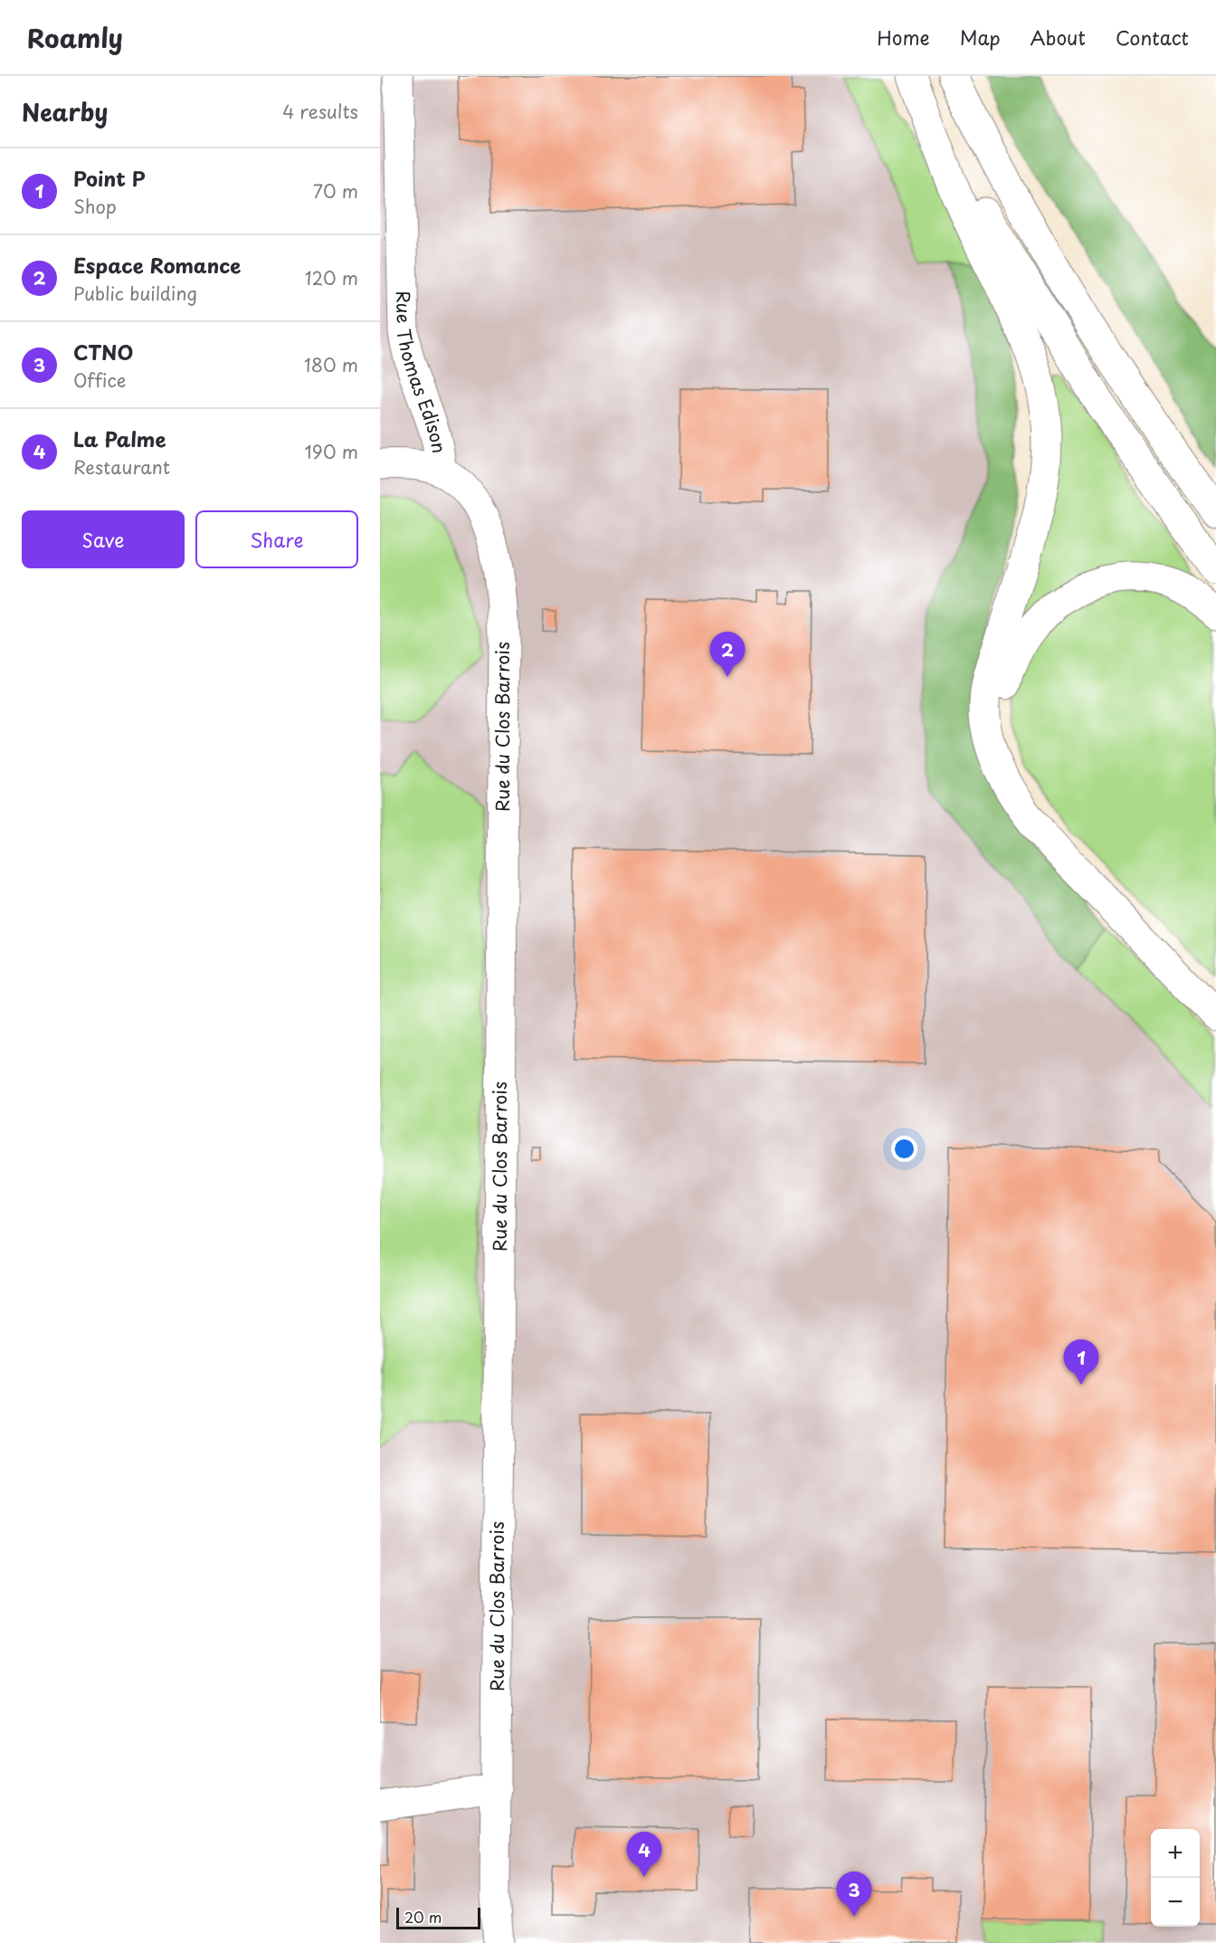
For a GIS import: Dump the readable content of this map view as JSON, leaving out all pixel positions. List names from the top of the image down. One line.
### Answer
{"streets":{"main road":["Rue Thomas Edison","Rue du Clos Barrois"]},"crossings":[["Rue Thomas Edison","Rue du Clos Barrois"]],"scale_bar":"20 m","page":{"header":"Roamly","nav":["Home","Map","About","Contact"],"heading":["Nearby","4 results"],"list":[{"mark":"1","name":"Point P","note":"Shop","value":"70 m"},{"mark":"2","name":"Espace Romance","note":"Public building","value":"120 m"},{"mark":"3","name":"CTNO","note":"Office","value":"180 m"},{"mark":"4","name":"La Palme","note":"Restaurant","value":"190 m"}],"buttons":["Save","Share"],"pins":["2","1","4","3"],"map_buttons":["+","−"],"scale":"20 m"}}
